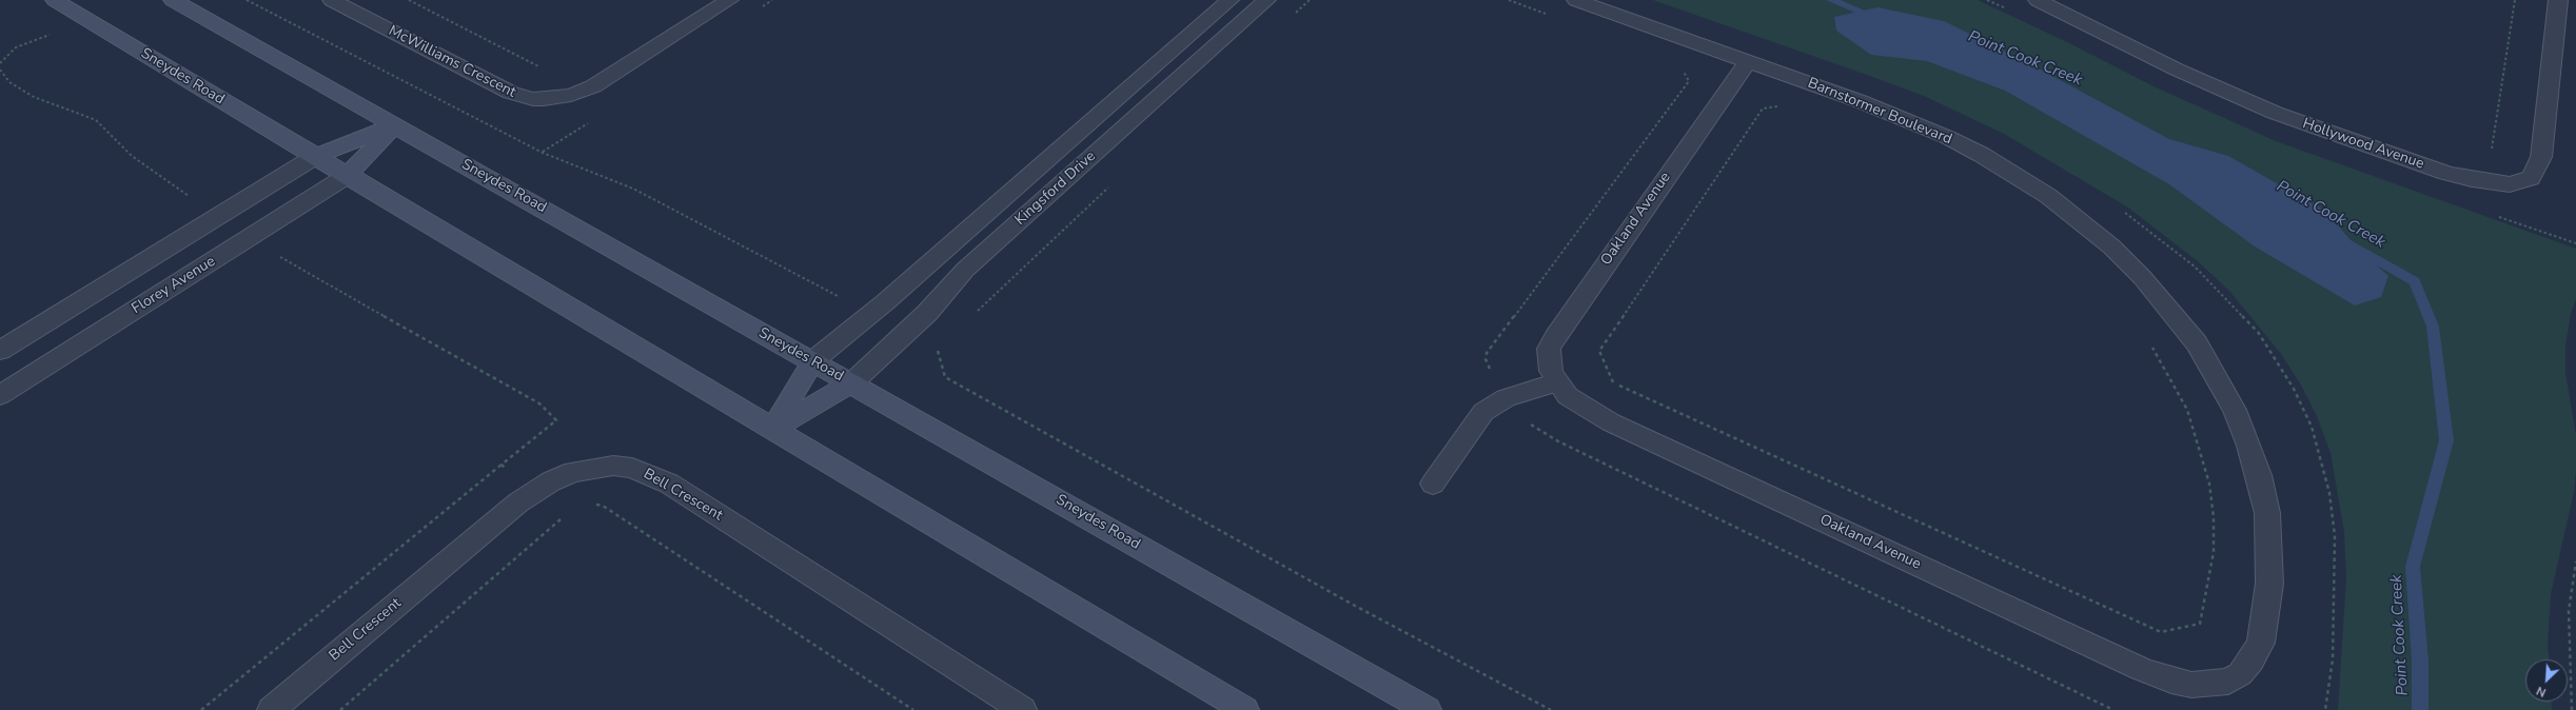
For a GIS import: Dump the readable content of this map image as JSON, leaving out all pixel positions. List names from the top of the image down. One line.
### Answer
{"streets":{"main road":["Sneydes Road"],"street":["McWilliams Crescent","Barnstormer Boulevard","Hollywood Avenue","Kingsford Drive","Oakland Avenue","Florey Avenue","Bell Crescent"]},"crossings":[["Sneydes Road","Kingsford Drive"],["Sneydes Road","Florey Avenue"],["Barnstormer Boulevard","Oakland Avenue"]],"water":["Point Cook Creek"],"north":"bottom left"}
